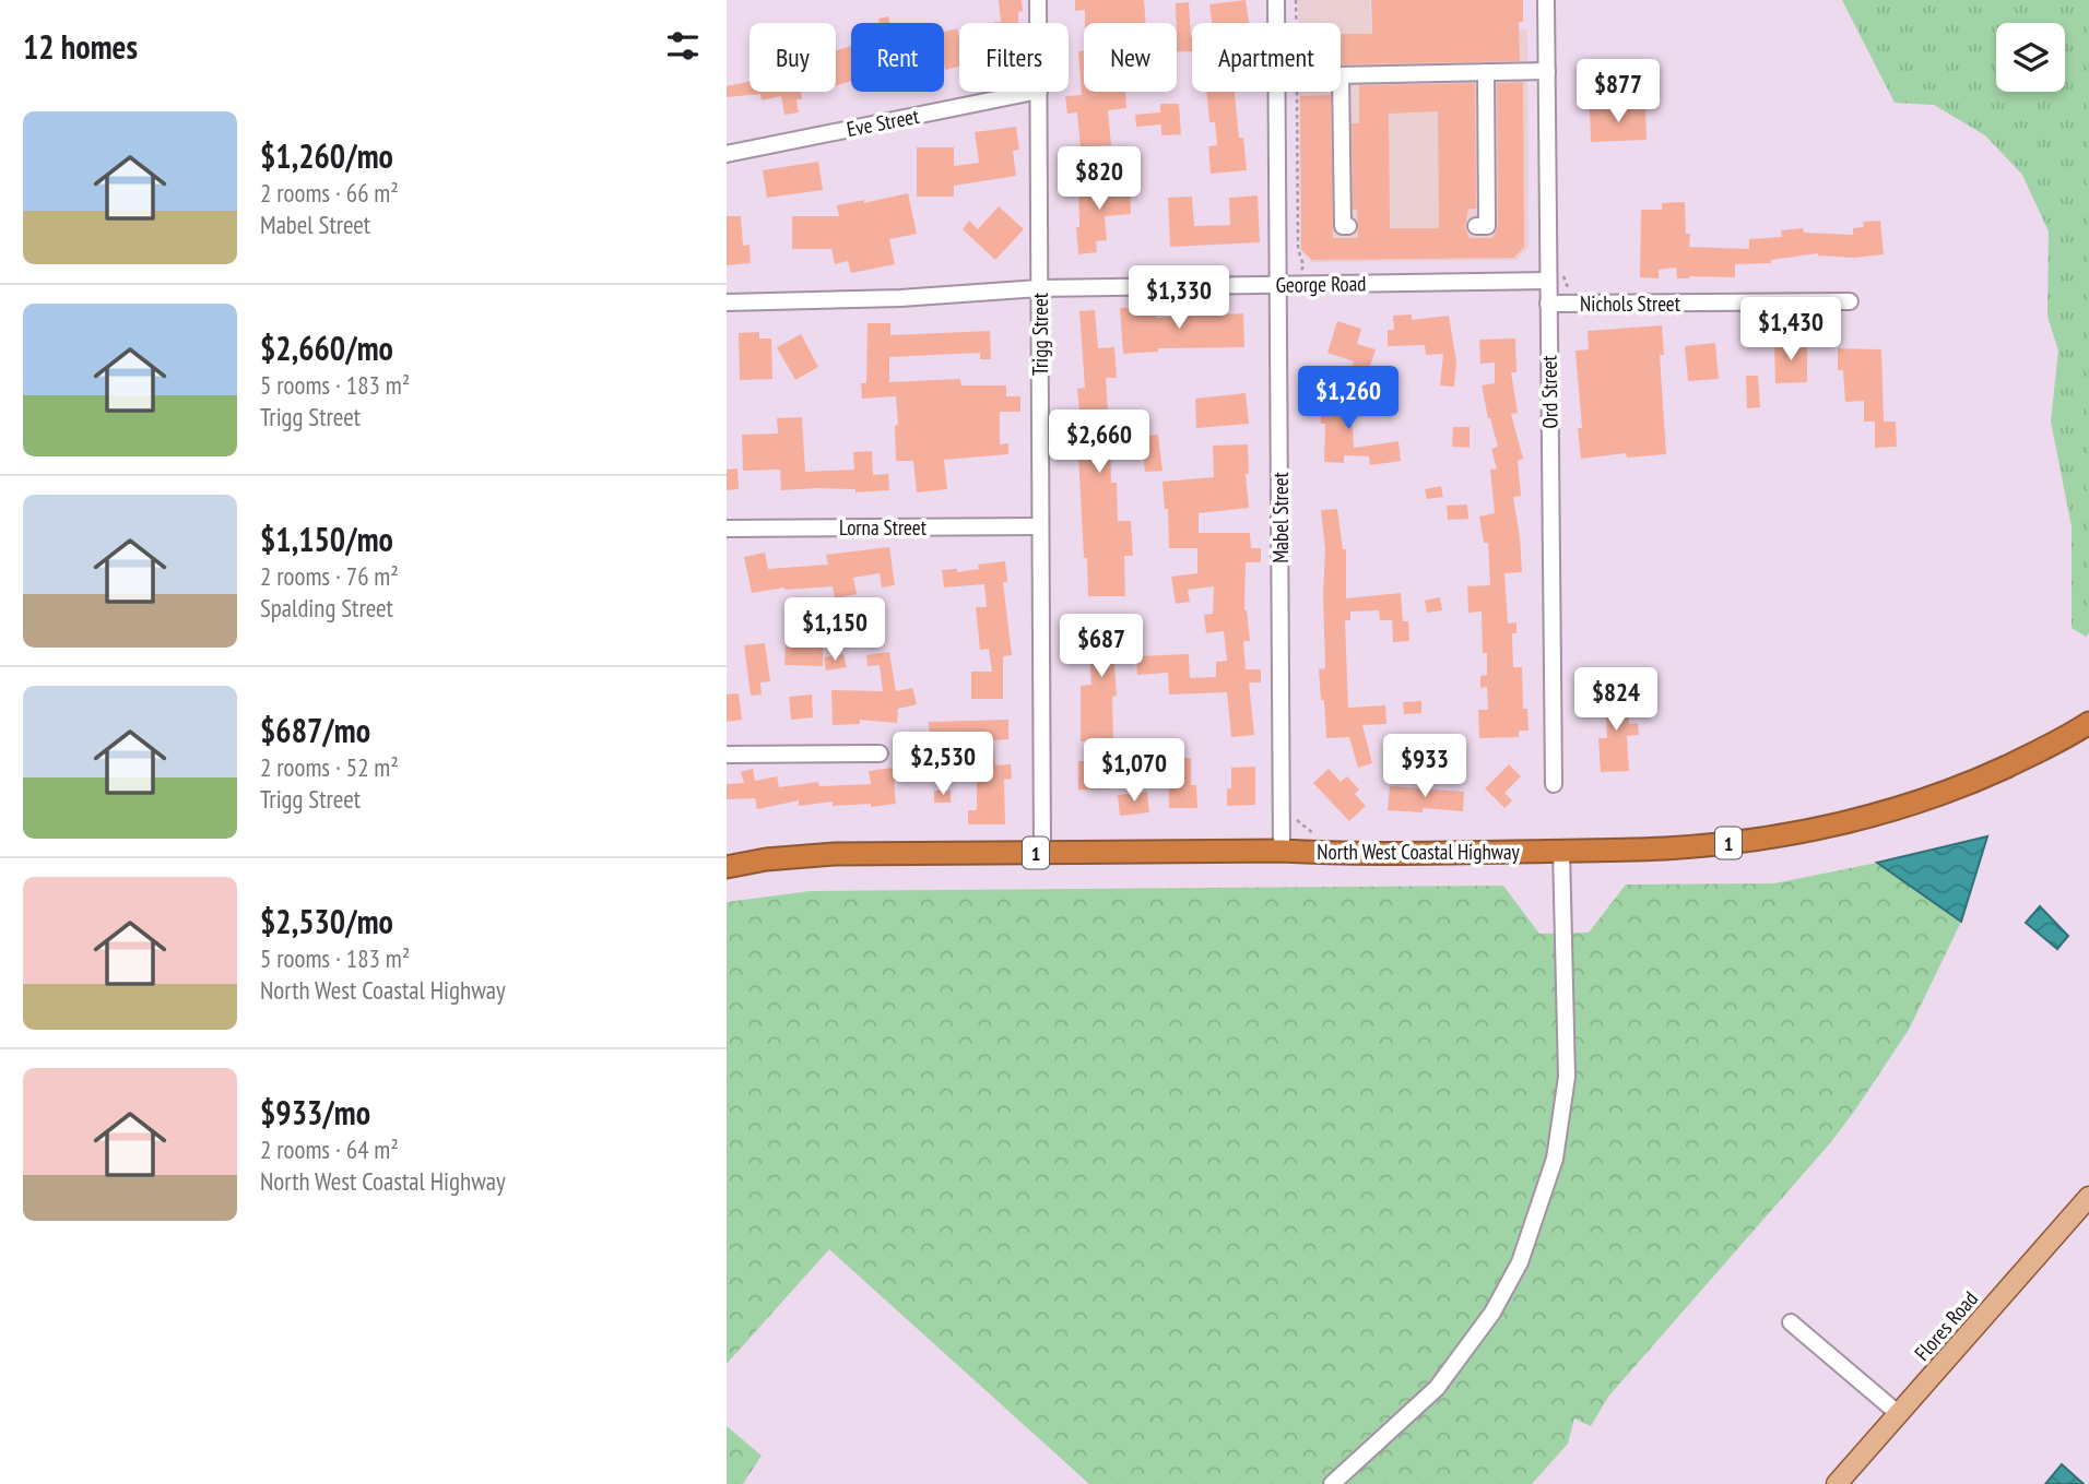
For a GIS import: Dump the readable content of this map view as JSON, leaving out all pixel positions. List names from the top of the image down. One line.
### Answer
{"streets":{"highway":["1","North West Coastal Highway"],"main road":["Flores Road"],"street":["Eve Street","George Road","Nichols Street","Trigg Street","Ord Street","Mabel Street","Lorna Street"]},"crossings":[["George Road","Trigg Street"],["George Road","Ord Street"],["George Road","Mabel Street"],["Nichols Street","Ord Street"],["Trigg Street","Lorna Street"],["Trigg Street","North West Coastal Highway"],["Mabel Street","North West Coastal Highway"]],"page":{"heading":"12 homes","chip":["Buy","Rent","Filters","New","Apartment"],"price":["$877","$820","$1,330","$1,430","$1,260","$2,660","$1,150","$687","$824","$2,530","$933","$1,070"],"list":[{"name":"$1,260/mo","note":"2 rooms · 66 m² · Mabel Street"},{"name":"$2,660/mo","note":"5 rooms · 183 m² · Trigg Street"},{"name":"$1,150/mo","note":"2 rooms · 76 m² · Spalding Street"},{"name":"$687/mo","note":"2 rooms · 52 m² · Trigg Street"},{"name":"$2,530/mo","note":"5 rooms · 183 m² · North West Coastal Highway"},{"name":"$933/mo","note":"2 rooms · 64 m² · North West Coastal Highway"}]}}
